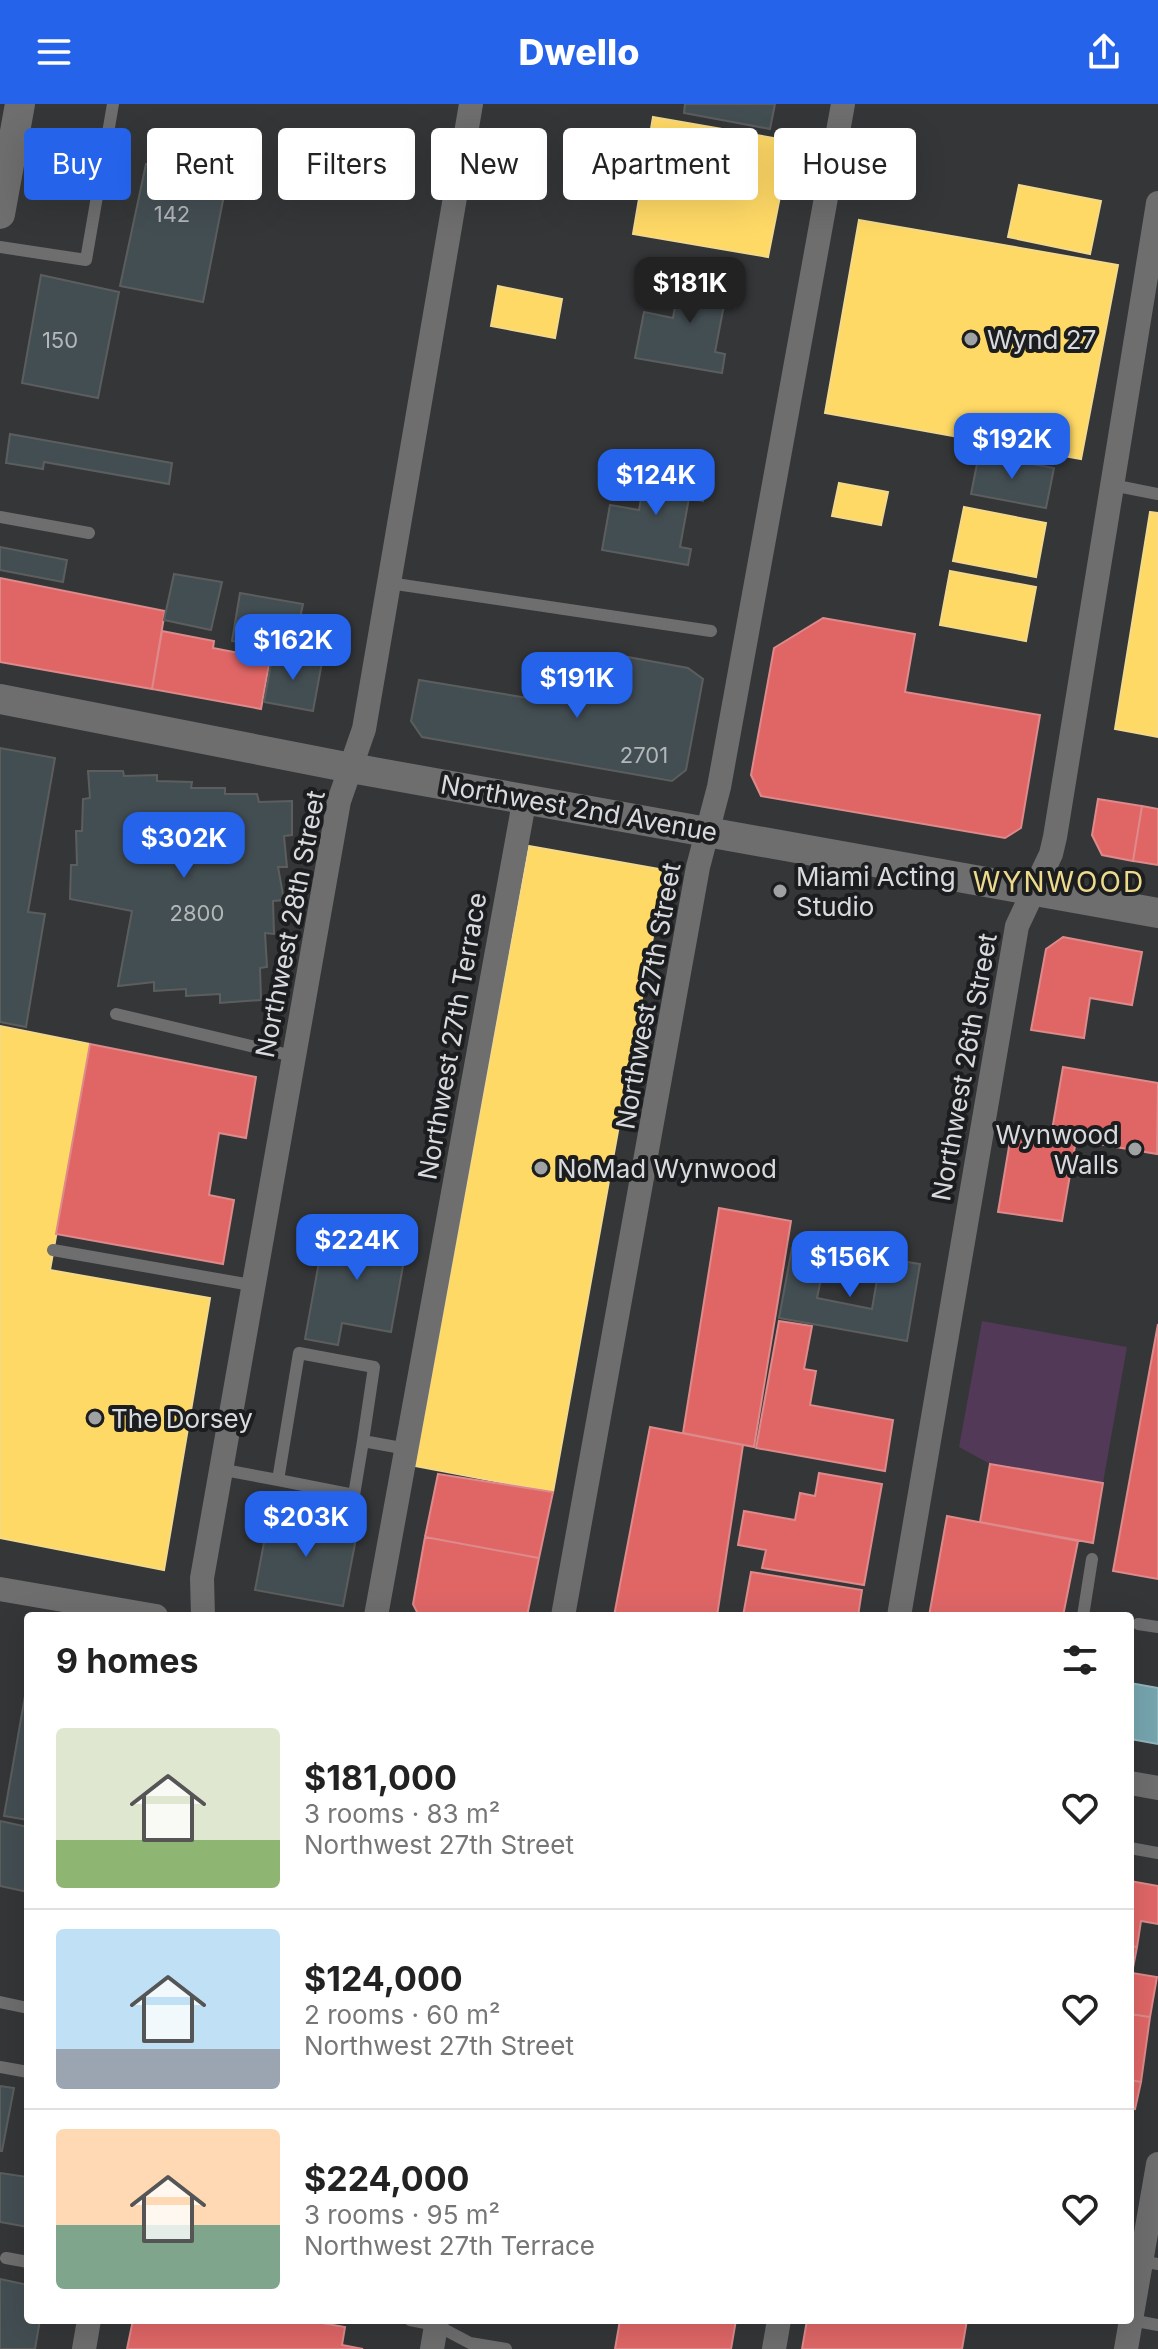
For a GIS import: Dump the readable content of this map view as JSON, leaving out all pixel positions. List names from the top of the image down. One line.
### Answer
{"streets":{"street":["Northwest 2nd Avenue","Northwest 28th Street","Northwest 27th Street","Northwest 27th Terrace","Northwest 26th Street"]},"crossings":[["Northwest 2nd Avenue","Northwest 28th Street"],["Northwest 2nd Avenue","Northwest 27th Street"],["Northwest 2nd Avenue","Northwest 27th Terrace"],["Northwest 2nd Avenue","Northwest 26th Street"]],"districts":["WYNWOOD"],"places":["Wynd 27","Miami Acting Studio","Wynwood Walls","NoMad Wynwood","The Dorsey"],"house_numbers":["142","150","2701","2800"],"page":{"header":"Dwello","chip":["Buy","Rent","Filters","New","Apartment","House"],"price":["$181K","$192K","$124K","$162K","$191K","$302K","$224K","$156K","$203K"],"heading":"9 homes","list":[{"name":"$181,000","note":"3 rooms · 83 m² · Northwest 27th Street"},{"name":"$124,000","note":"2 rooms · 60 m² · Northwest 27th Street"},{"name":"$224,000","note":"3 rooms · 95 m² · Northwest 27th Terrace"}]}}
